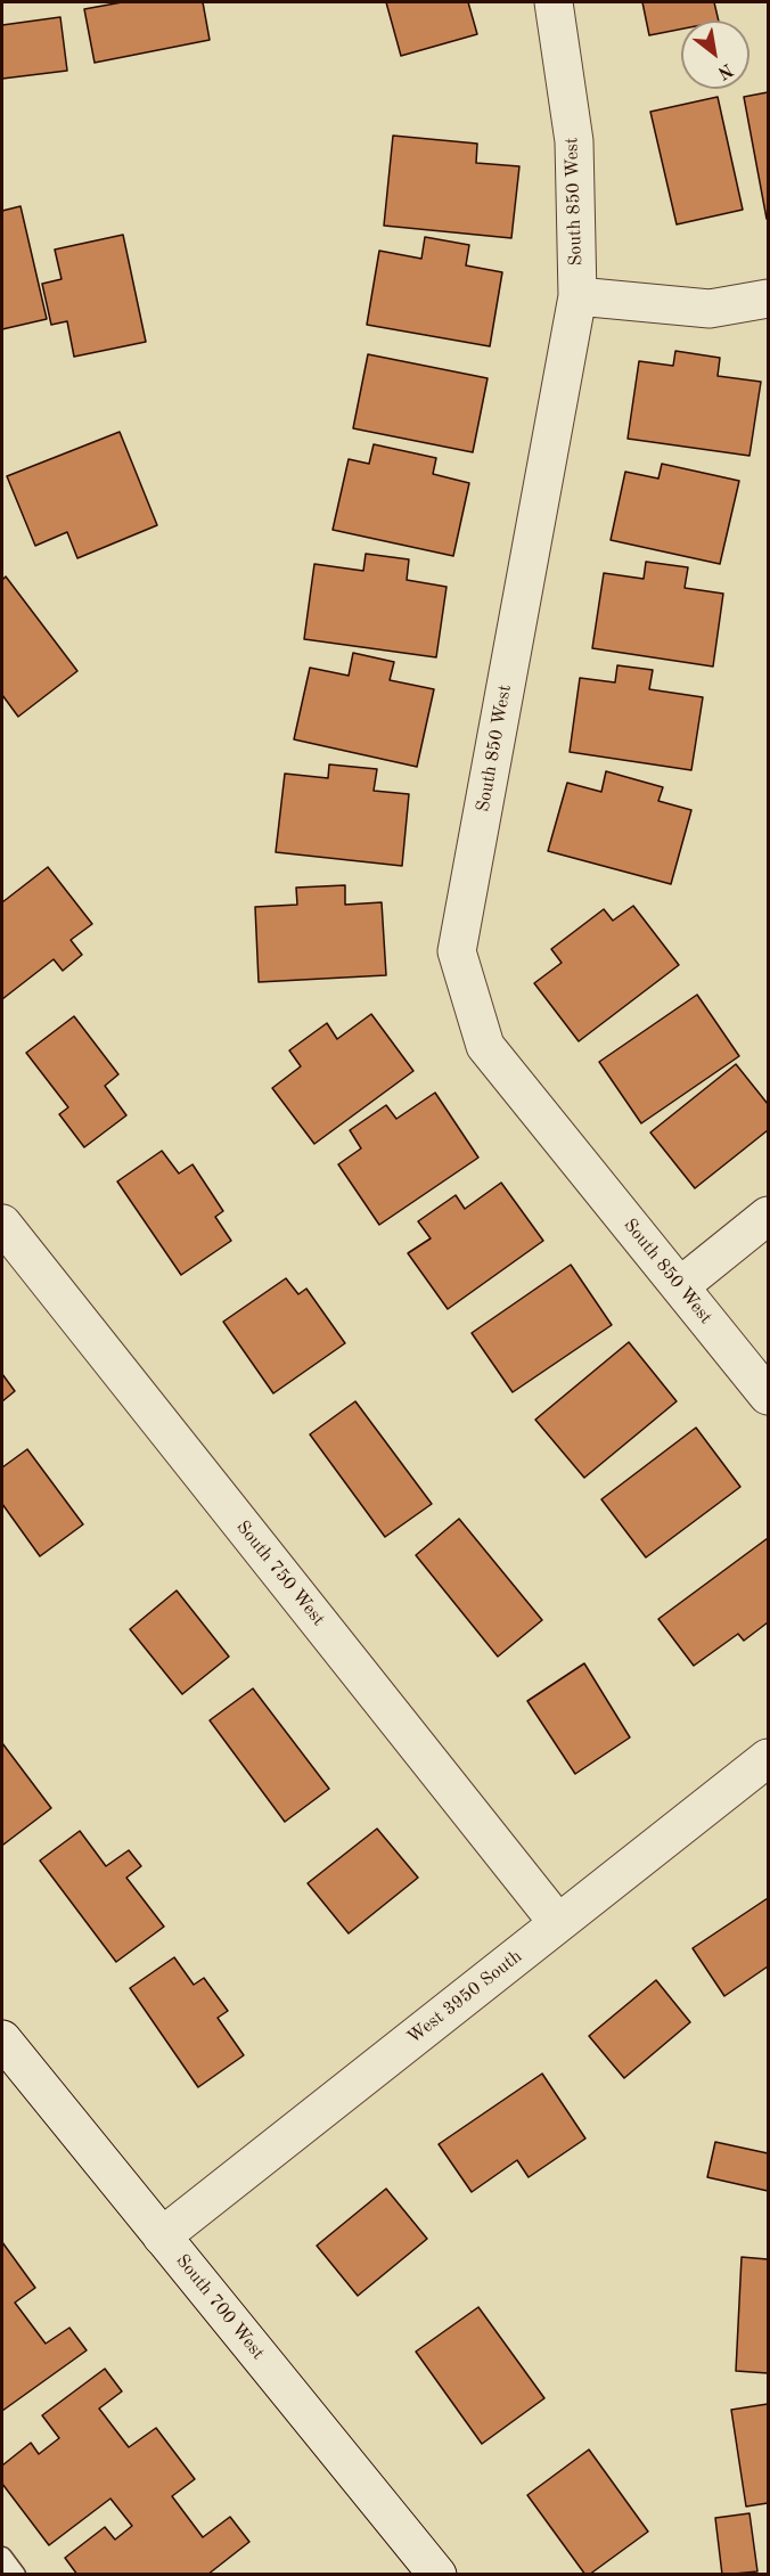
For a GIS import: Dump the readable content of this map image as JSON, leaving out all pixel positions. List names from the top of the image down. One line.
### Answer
{"streets":{"street":["South 850 West","South 750 West","West 3950 South","South 700 West"]},"crossings":[["South 750 West","West 3950 South"],["West 3950 South","South 700 West"]],"north":"bottom right"}
